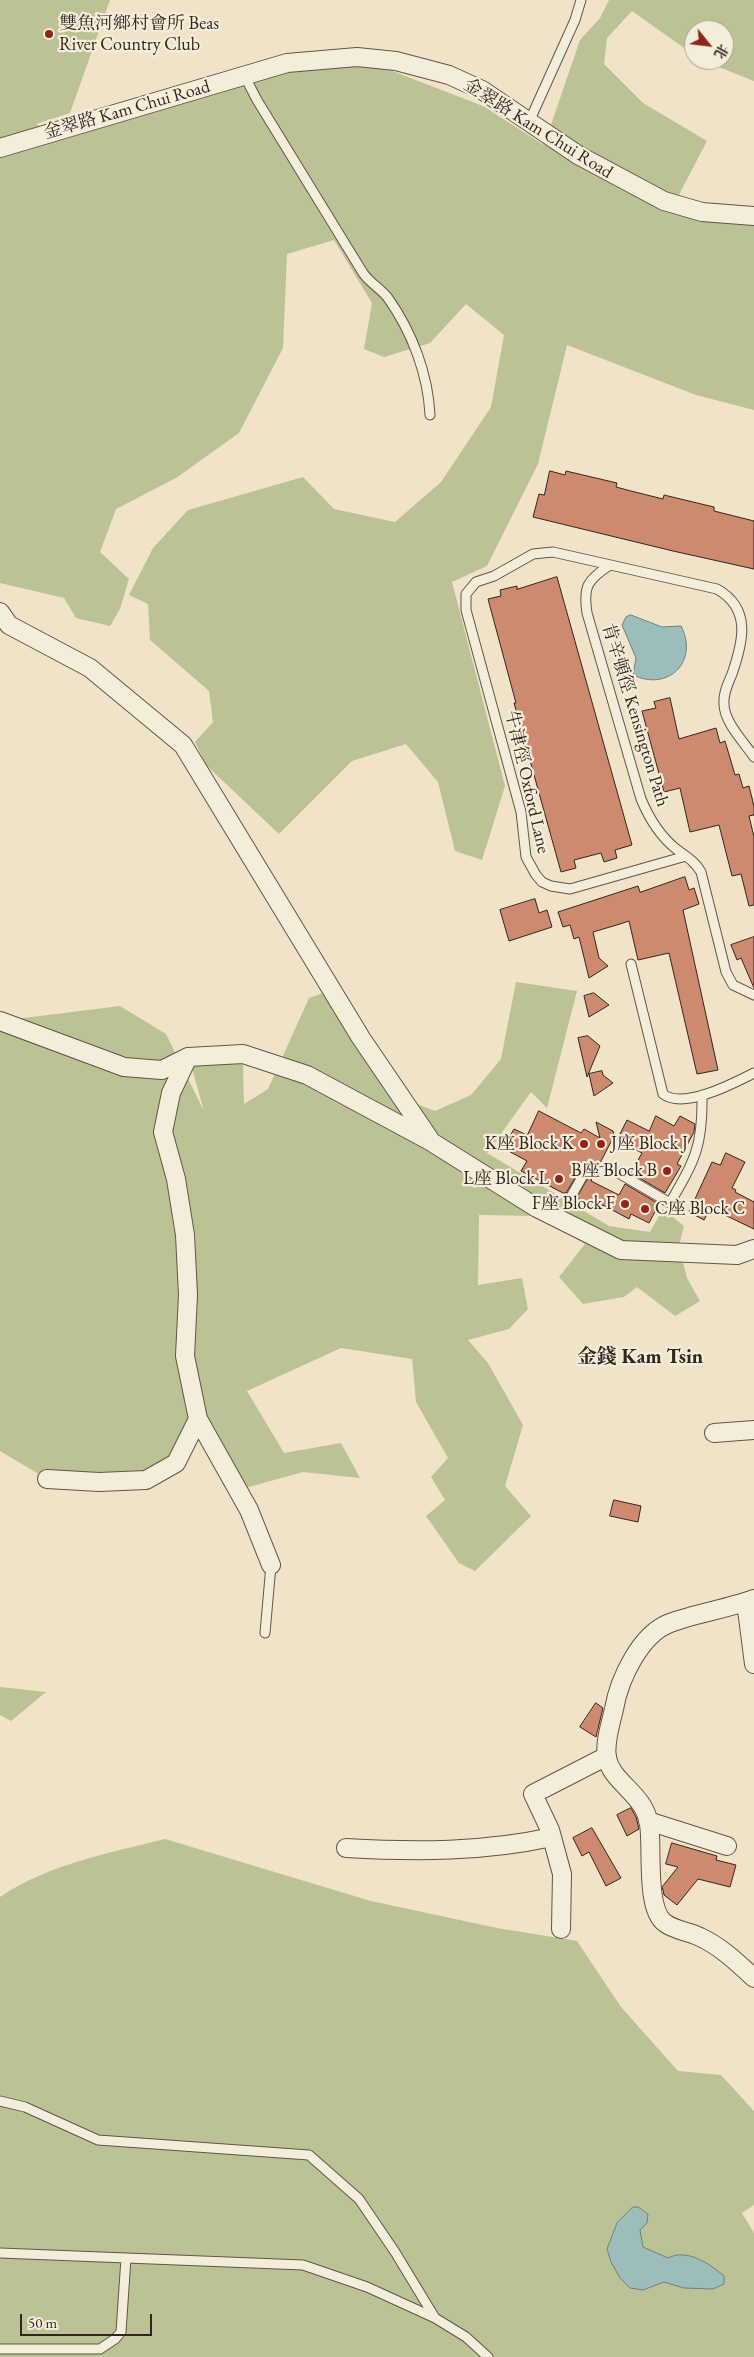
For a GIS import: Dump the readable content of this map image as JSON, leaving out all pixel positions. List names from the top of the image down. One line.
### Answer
{"streets":{"street":["金翠路 Kam Chui Road"],"lane":["肯辛頓徑 Kensington Path","牛津徑 Oxford Lane"]},"crossings":[["肯辛頓徑 Kensington Path","牛津徑 Oxford Lane"]],"districts":["金錢 Kam Tsin"],"places":["雙魚河鄉村會所 Beas River Country Club","K座 Block K","J座 Block J","B座 Block B","L座 Block L","F座 Block F","C座 Block C"],"scale_bar":"50 m","north":"bottom right"}
